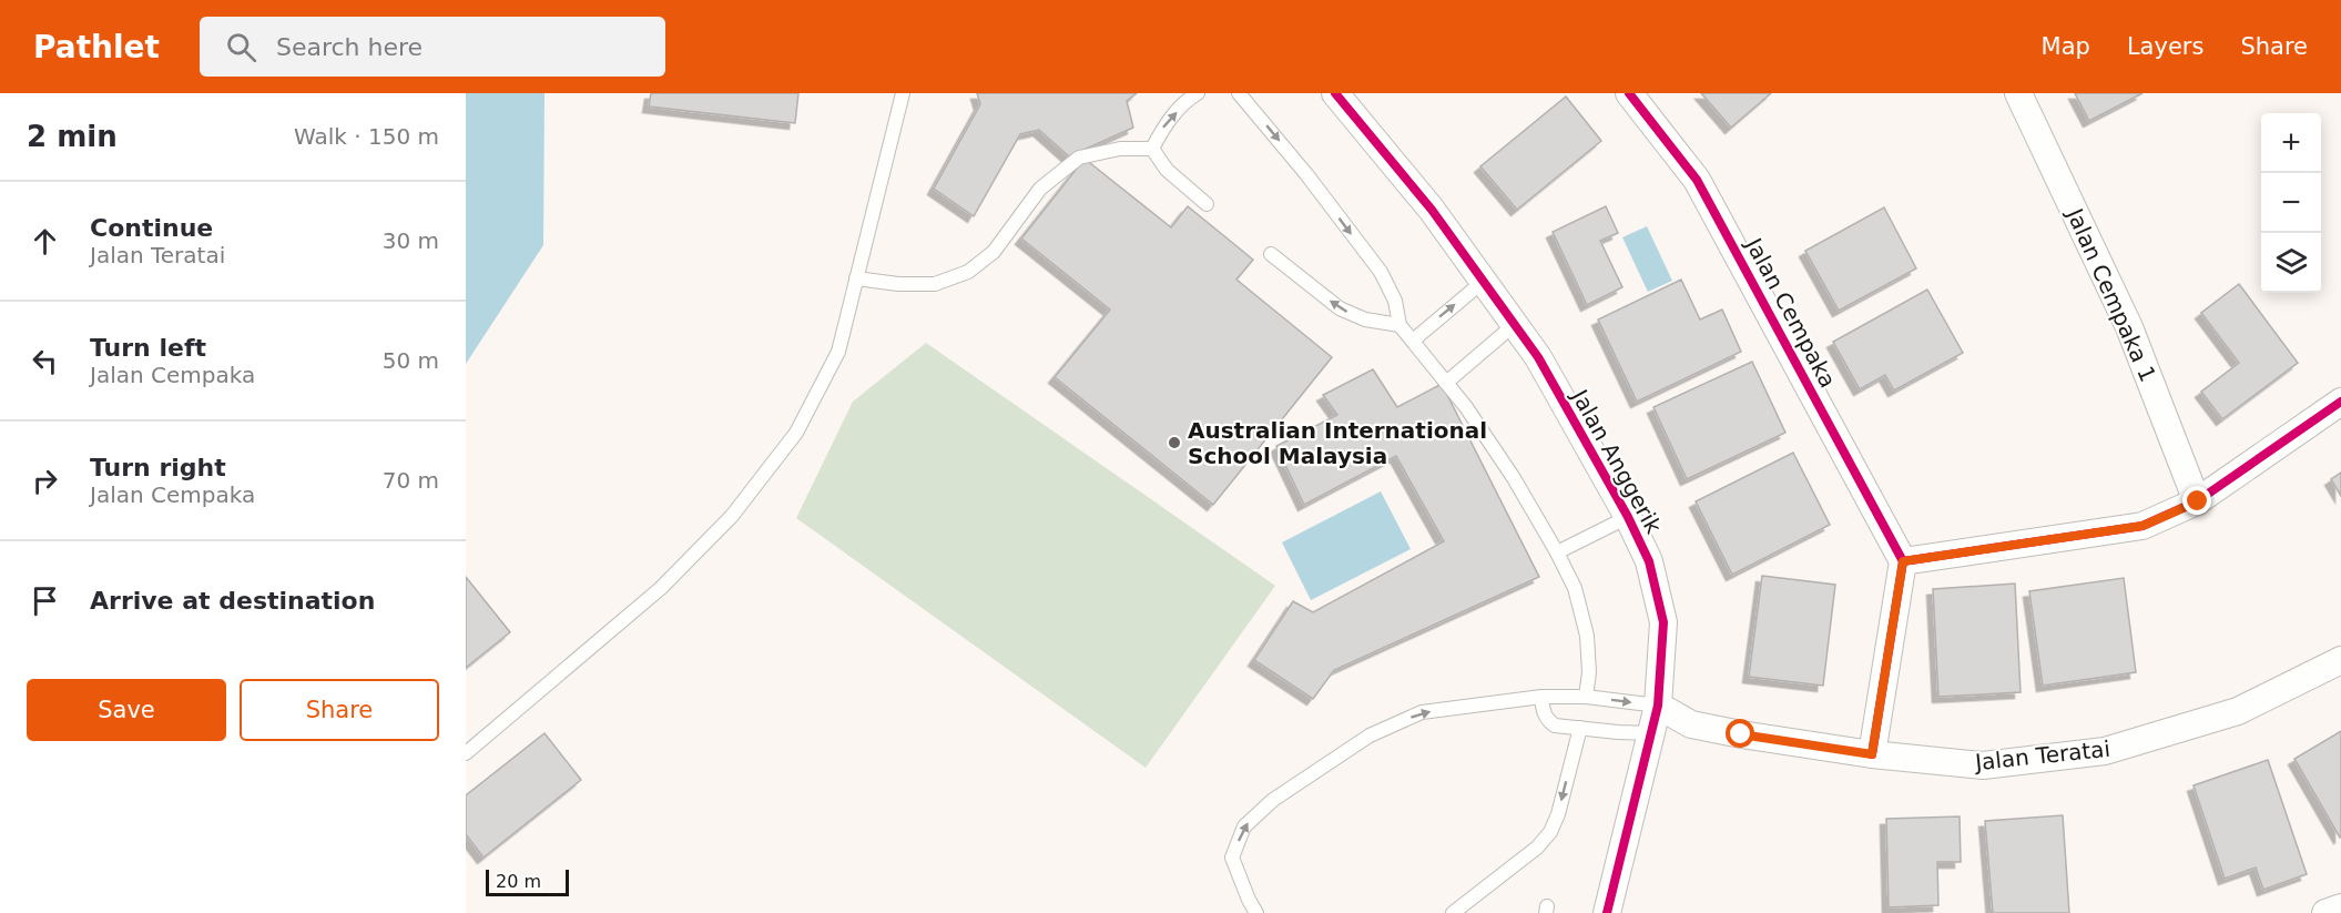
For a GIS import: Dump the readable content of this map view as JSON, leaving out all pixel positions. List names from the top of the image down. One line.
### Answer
{"streets":{"street":["Jalan Cempaka 1","Jalan Cempaka","Jalan Anggerik","Jalan Teratai"]},"crossings":[["Jalan Anggerik","Jalan Teratai"]],"places":["Australian International School Malaysia"],"scale_bar":"20 m","page":{"header":"Pathlet","search":"Search here","nav":["Map","Layers","Share"],"heading":["2 min","Walk · 150 m"],"map_buttons":["+","−"],"list":[["Continue","Jalan Teratai","30 m"],["Turn left","Jalan Cempaka","50 m"],["Turn right","Jalan Cempaka","70 m"],"Arrive at destination"],"buttons":["Save","Share"],"scale":"20 m"}}
